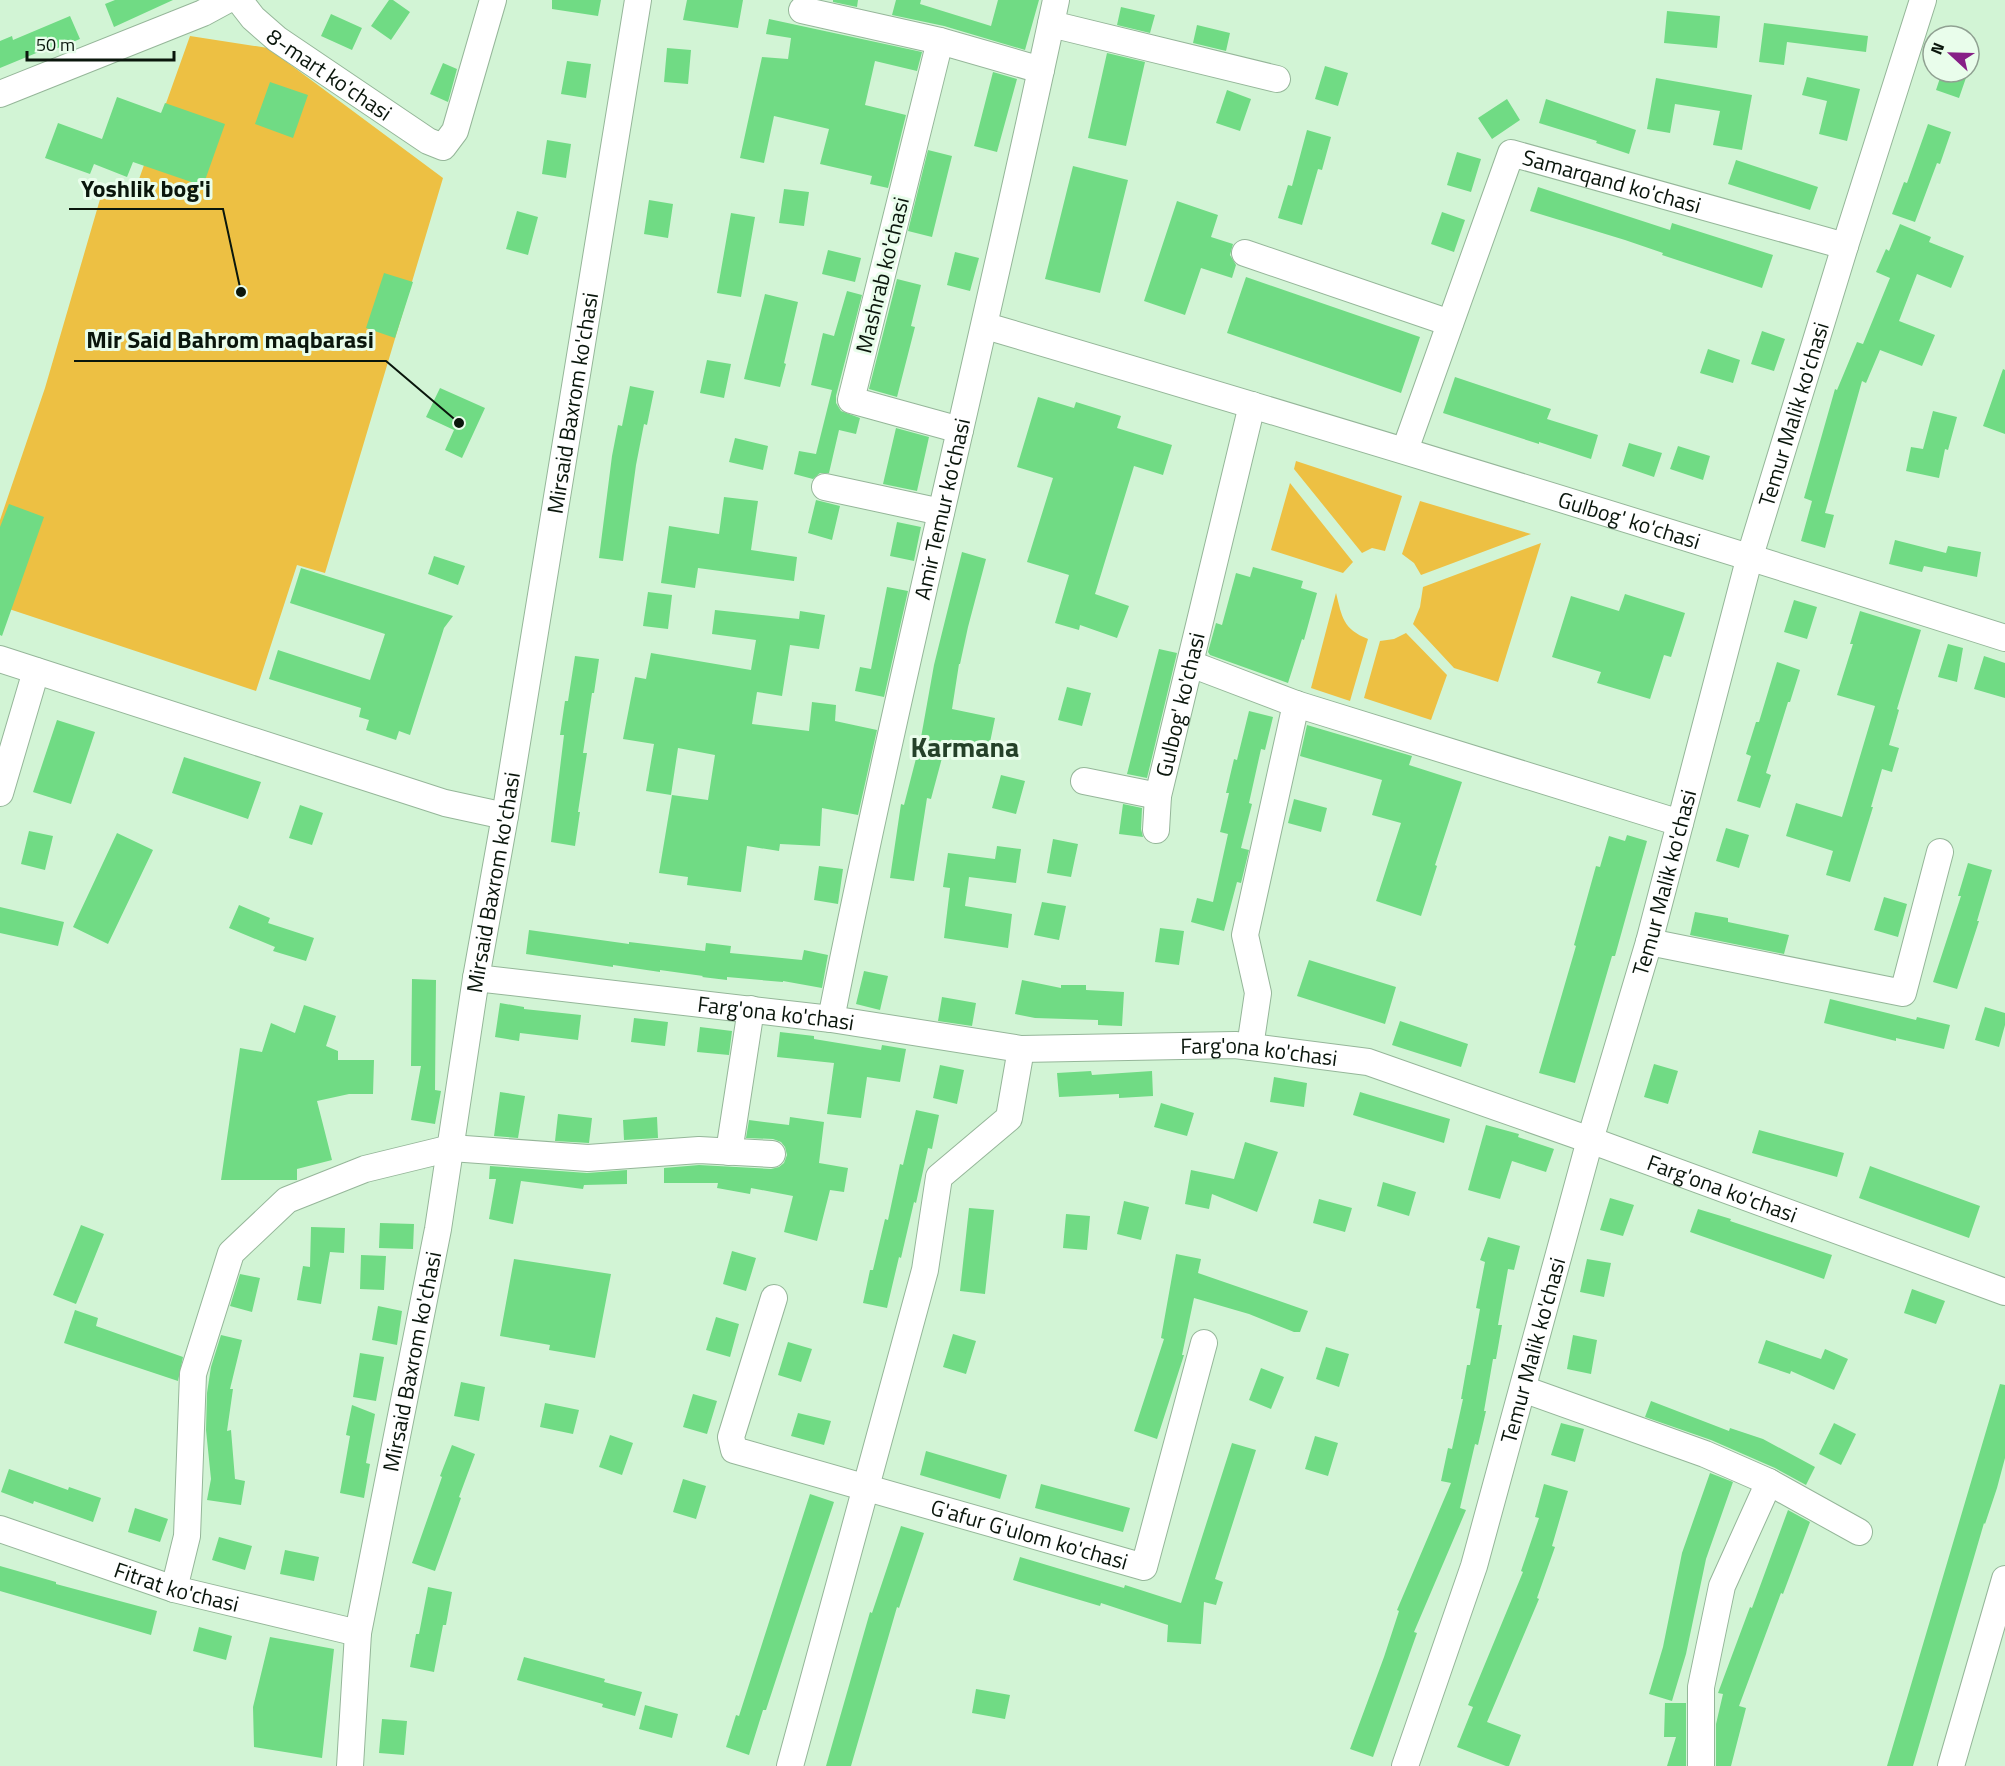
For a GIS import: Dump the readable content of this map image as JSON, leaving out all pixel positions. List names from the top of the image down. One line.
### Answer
{"streets":{"street":["8-mart ko'chasi","Samarqand ko'chasi","Mashrab ko'chasi","Mirsaid Baxrom ko'chasi","Temur Malik ko'chasi","Amir Temur ko'chasi","Gulbog' ko'chasi","Farg'ona ko'chasi","G'afur G'ulom ko'chasi","Fitrat ko'chasi"]},"crossings":[["Samarqand ko'chasi","Temur Malik ko'chasi"],["Samarqand ko'chasi","Gulbog' ko'chasi"],["Mashrab ko'chasi","Amir Temur ko'chasi"],["Mirsaid Baxrom ko'chasi","Farg'ona ko'chasi"],["Mirsaid Baxrom ko'chasi","Fitrat ko'chasi"],["Temur Malik ko'chasi","Gulbog' ko'chasi"],["Temur Malik ko'chasi","Farg'ona ko'chasi"],["Amir Temur ko'chasi","Gulbog' ko'chasi"],["Amir Temur ko'chasi","Farg'ona ko'chasi"]],"districts":["Karmana"],"places":["Yoshlik bog'i","Mir Said Bahrom maqbarasi"],"scale_bar":"50 m","north":"left"}
